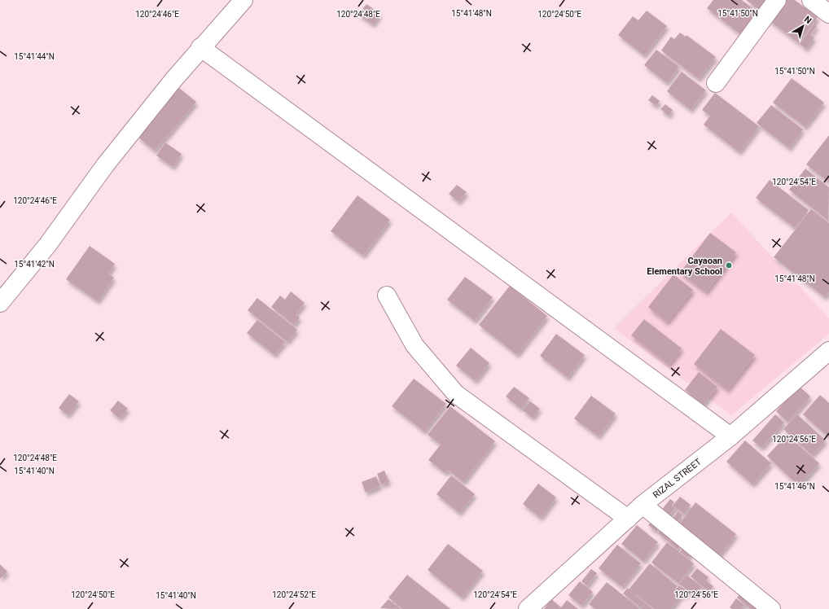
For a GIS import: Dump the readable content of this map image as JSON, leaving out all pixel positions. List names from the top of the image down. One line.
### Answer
{"streets":{"street":["RIZAL STREET"]},"places":["Cayaoan Elementary School"],"north":"top right","coordinates":["15°41'48\"N","15°41'50\"N","120°24'46\"E","120°24'50\"E","120°24'48\"E","15°41'44\"N","120°24'54\"E","15°41'42\"N","120°24'56\"E","15°41'40\"N","15°41'46\"N","120°24'52\"E"]}
